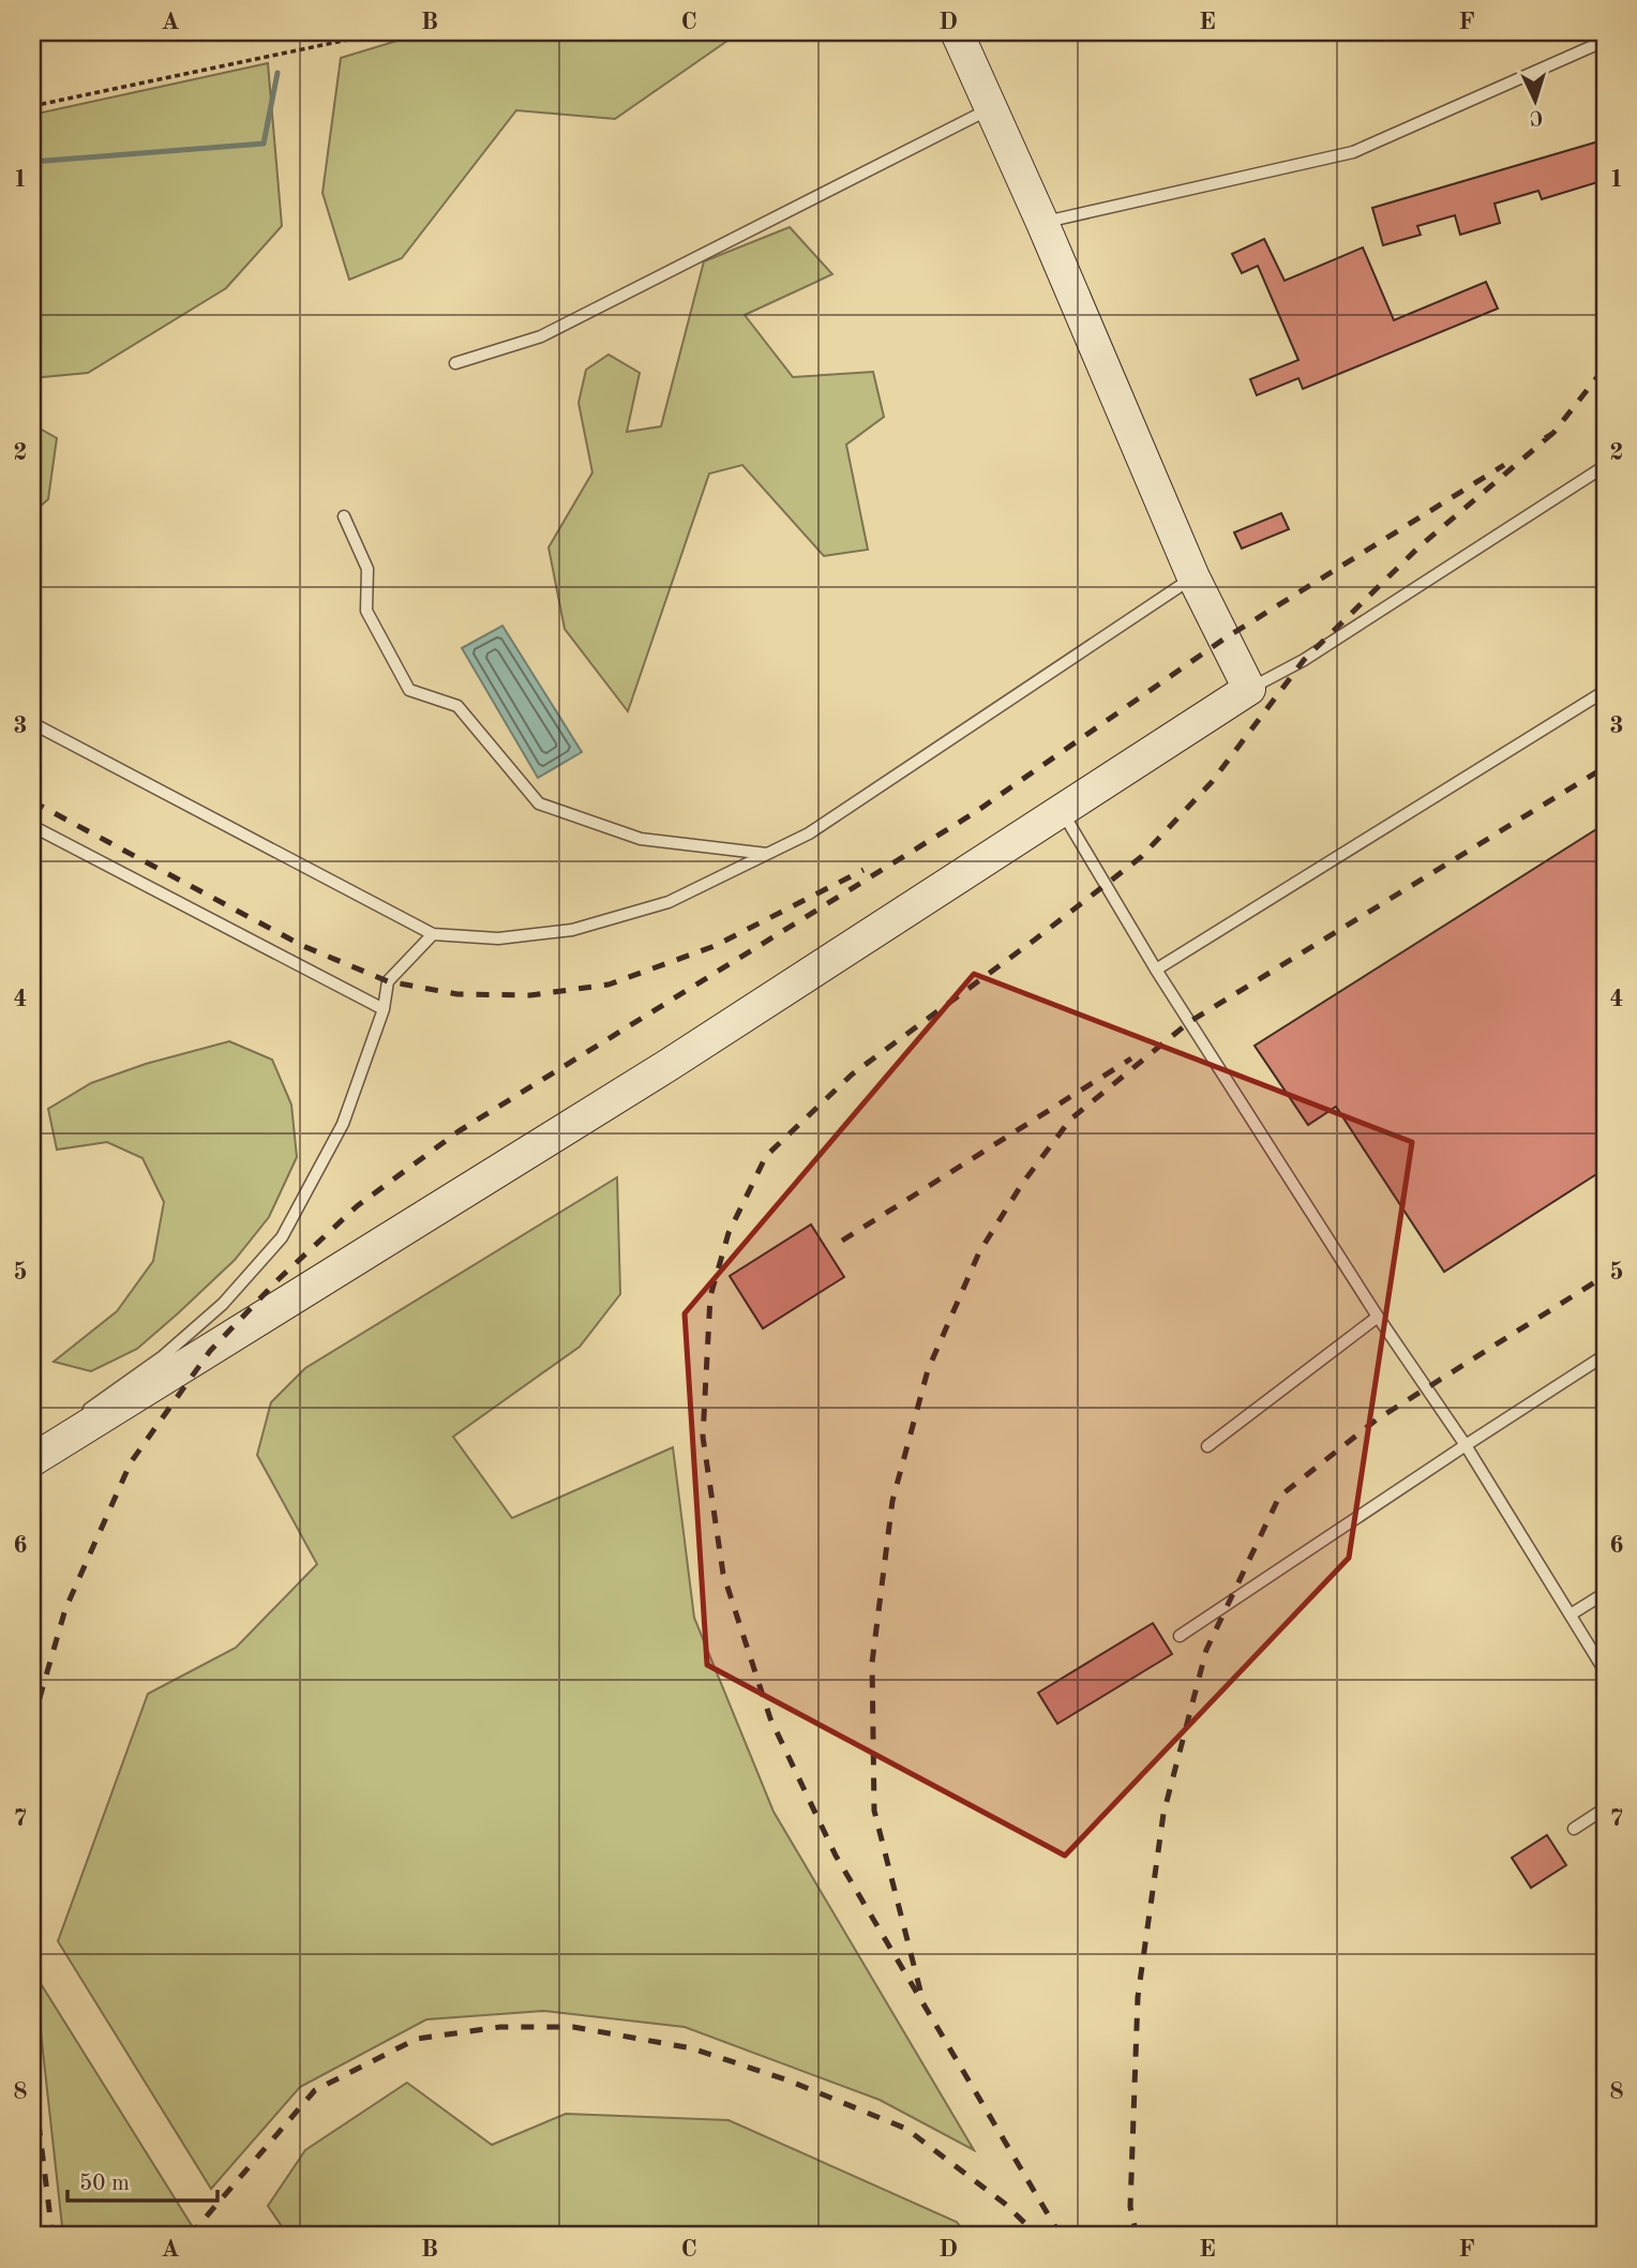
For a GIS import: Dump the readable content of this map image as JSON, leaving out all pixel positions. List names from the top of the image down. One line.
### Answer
{"scale_bar":"50 m","north":"bottom","grid":{"columns":["A","B","C","D","E","F"],"rows":["1","2","3","4","5","6","7","8"]}}
